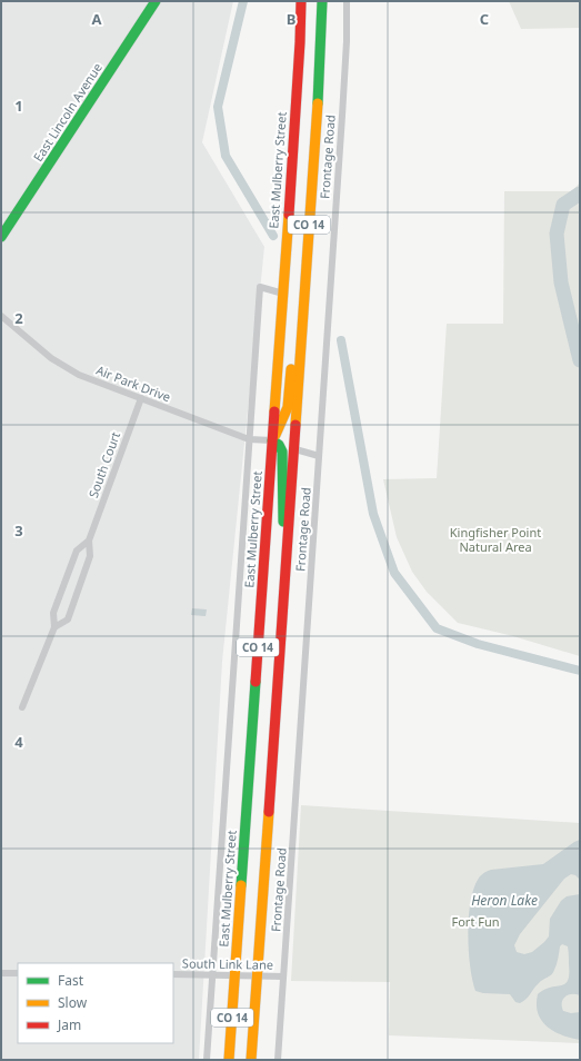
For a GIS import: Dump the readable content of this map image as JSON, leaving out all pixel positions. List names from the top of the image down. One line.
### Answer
{"streets":{"main road":["East Lincoln Avenue","East Mulberry Street","CO 14"],"street":["Frontage Road","Air Park Drive","South Court","South Link Lane"]},"crossings":[["Frontage Road","South Link Lane"],["East Mulberry Street","Air Park Drive"],["East Mulberry Street","South Link Lane"],["CO 14","South Link Lane"],["Air Park Drive","South Court"]],"water":["Heron Lake"],"parks":["Kingfisher Point Natural Area","Fort Fun"],"legend":["Fast","Slow","Jam"],"grid":{"columns":["A","B","C"],"rows":["1","2","3","4"]}}
